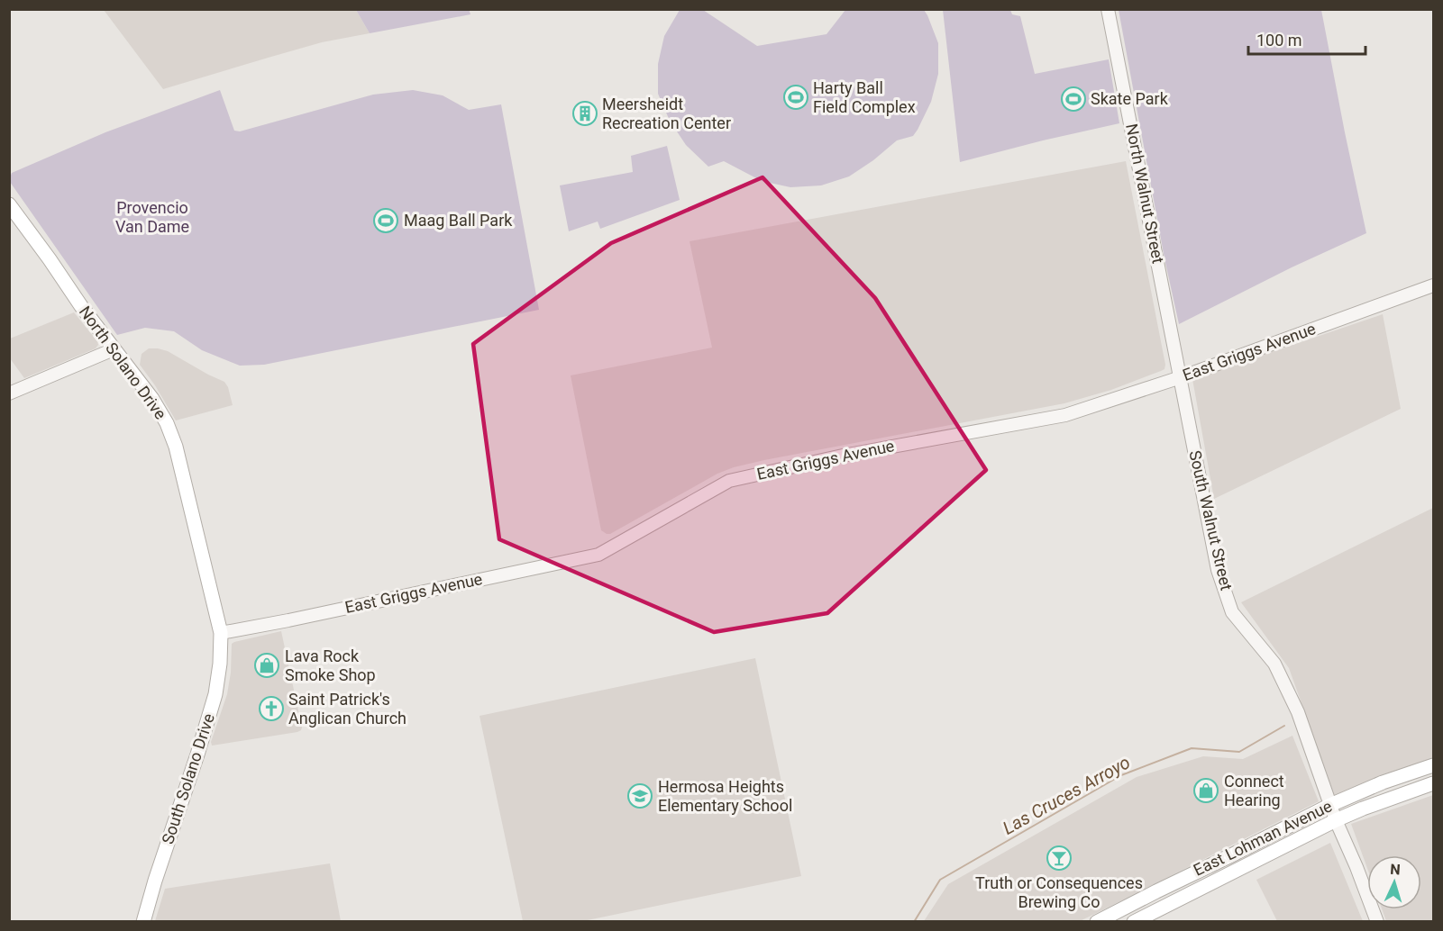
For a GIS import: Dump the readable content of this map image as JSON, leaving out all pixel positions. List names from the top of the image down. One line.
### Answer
{"streets":{"main road":["North Solano Drive","South Solano Drive","East Lohman Avenue"],"street":["North Walnut Street","East Griggs Avenue","South Walnut Street"]},"crossings":[["North Walnut Street","East Griggs Avenue"],["North Walnut Street","South Walnut Street"],["East Griggs Avenue","North Solano Drive"],["East Griggs Avenue","South Walnut Street"],["East Griggs Avenue","South Solano Drive"],["North Solano Drive","South Solano Drive"],["South Walnut Street","East Lohman Avenue"]],"water":["Las Cruces Arroyo"],"parks":["Provencio Van Dame"],"places":{"sports":["Harty Ball Field Complex","Skate Park","Maag Ball Park"],"building":["Meersheidt Recreation Center"],"shop":["Lava Rock Smoke Shop","Connect Hearing"],"church":["Saint Patrick's Anglican Church"],"school or university":["Hermosa Heights Elementary School"],"bar":["Truth or Consequences Brewing Co"]},"scale_bar":"100 m","north":"top"}
